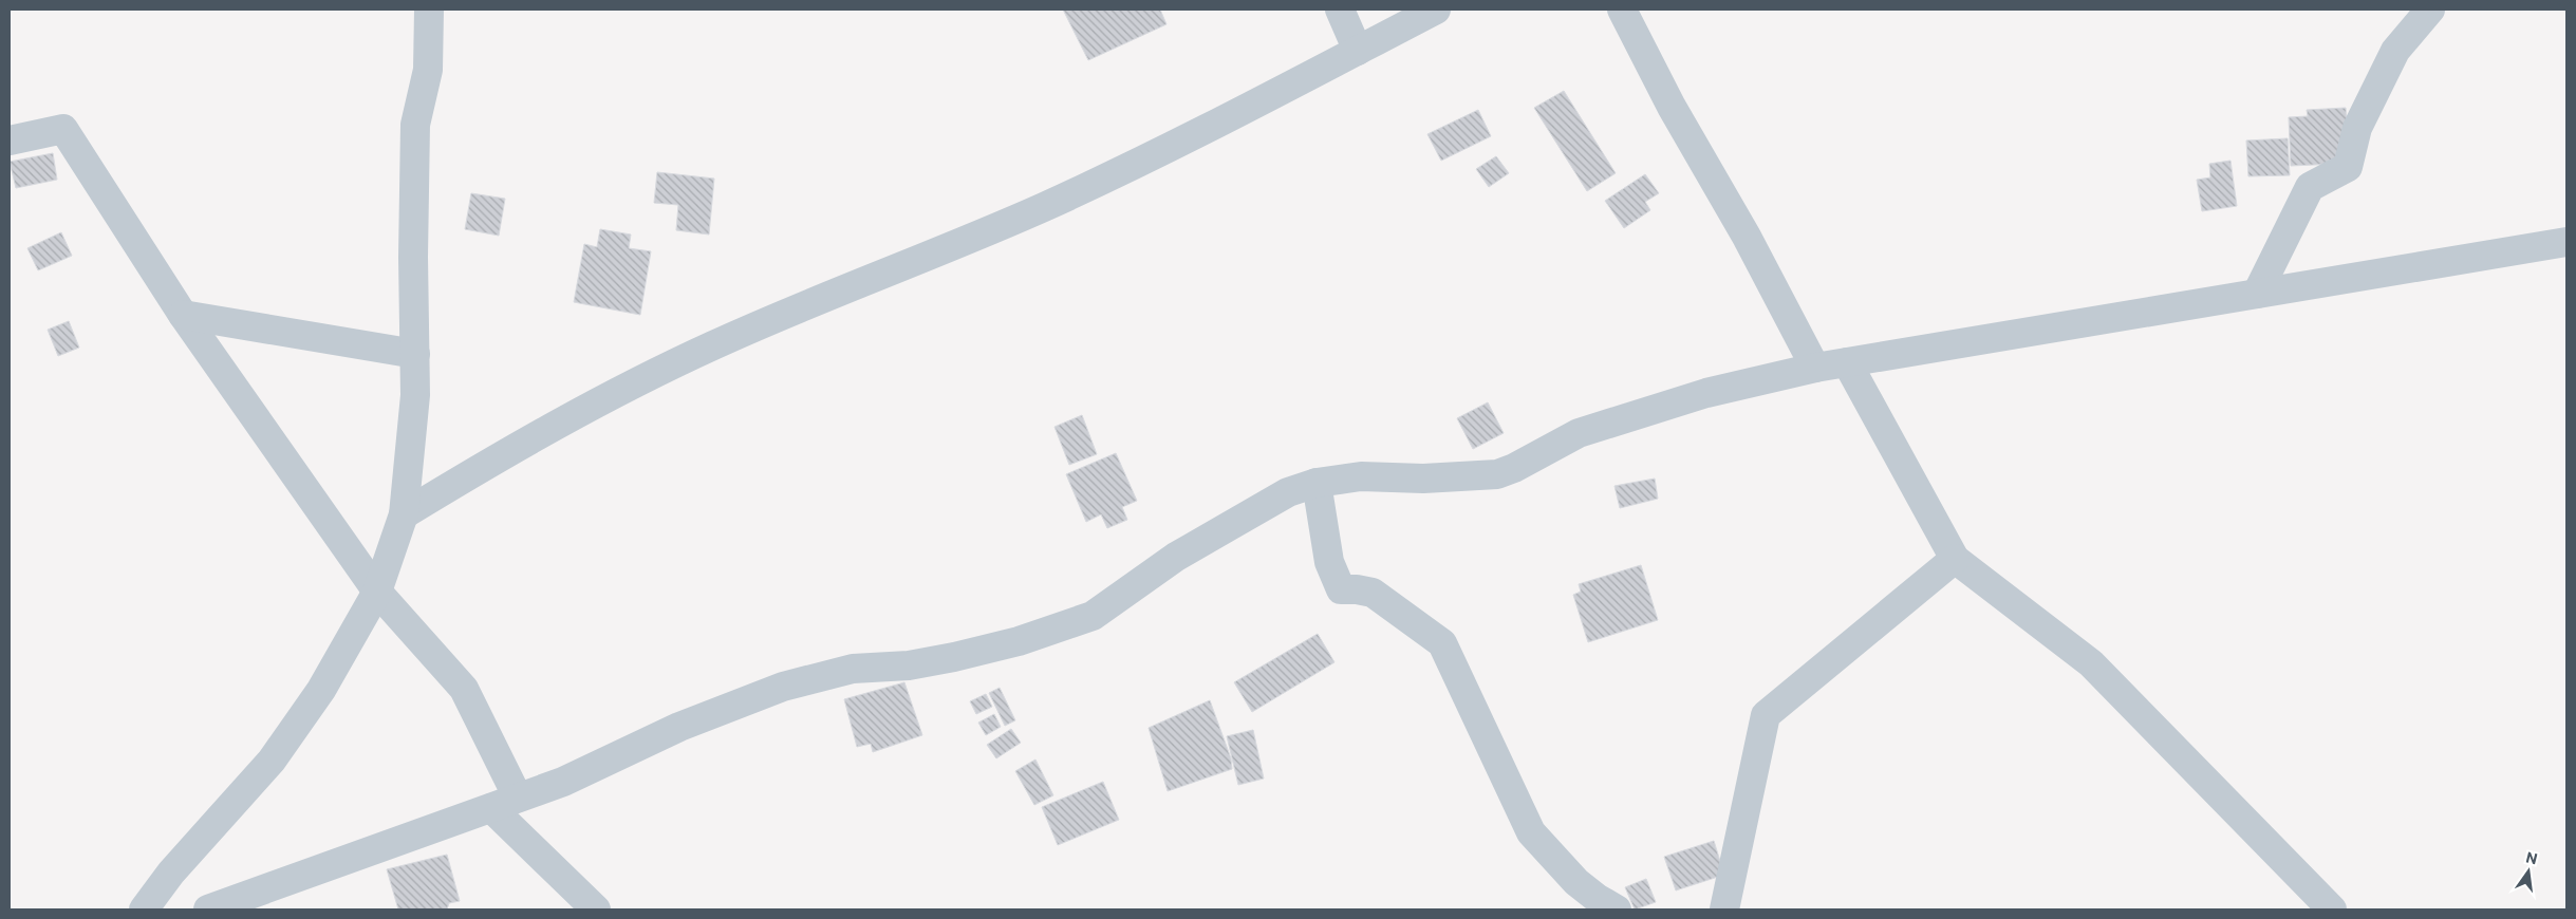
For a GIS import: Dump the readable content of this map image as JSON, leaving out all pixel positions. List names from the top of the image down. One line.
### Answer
{"north":"top"}
